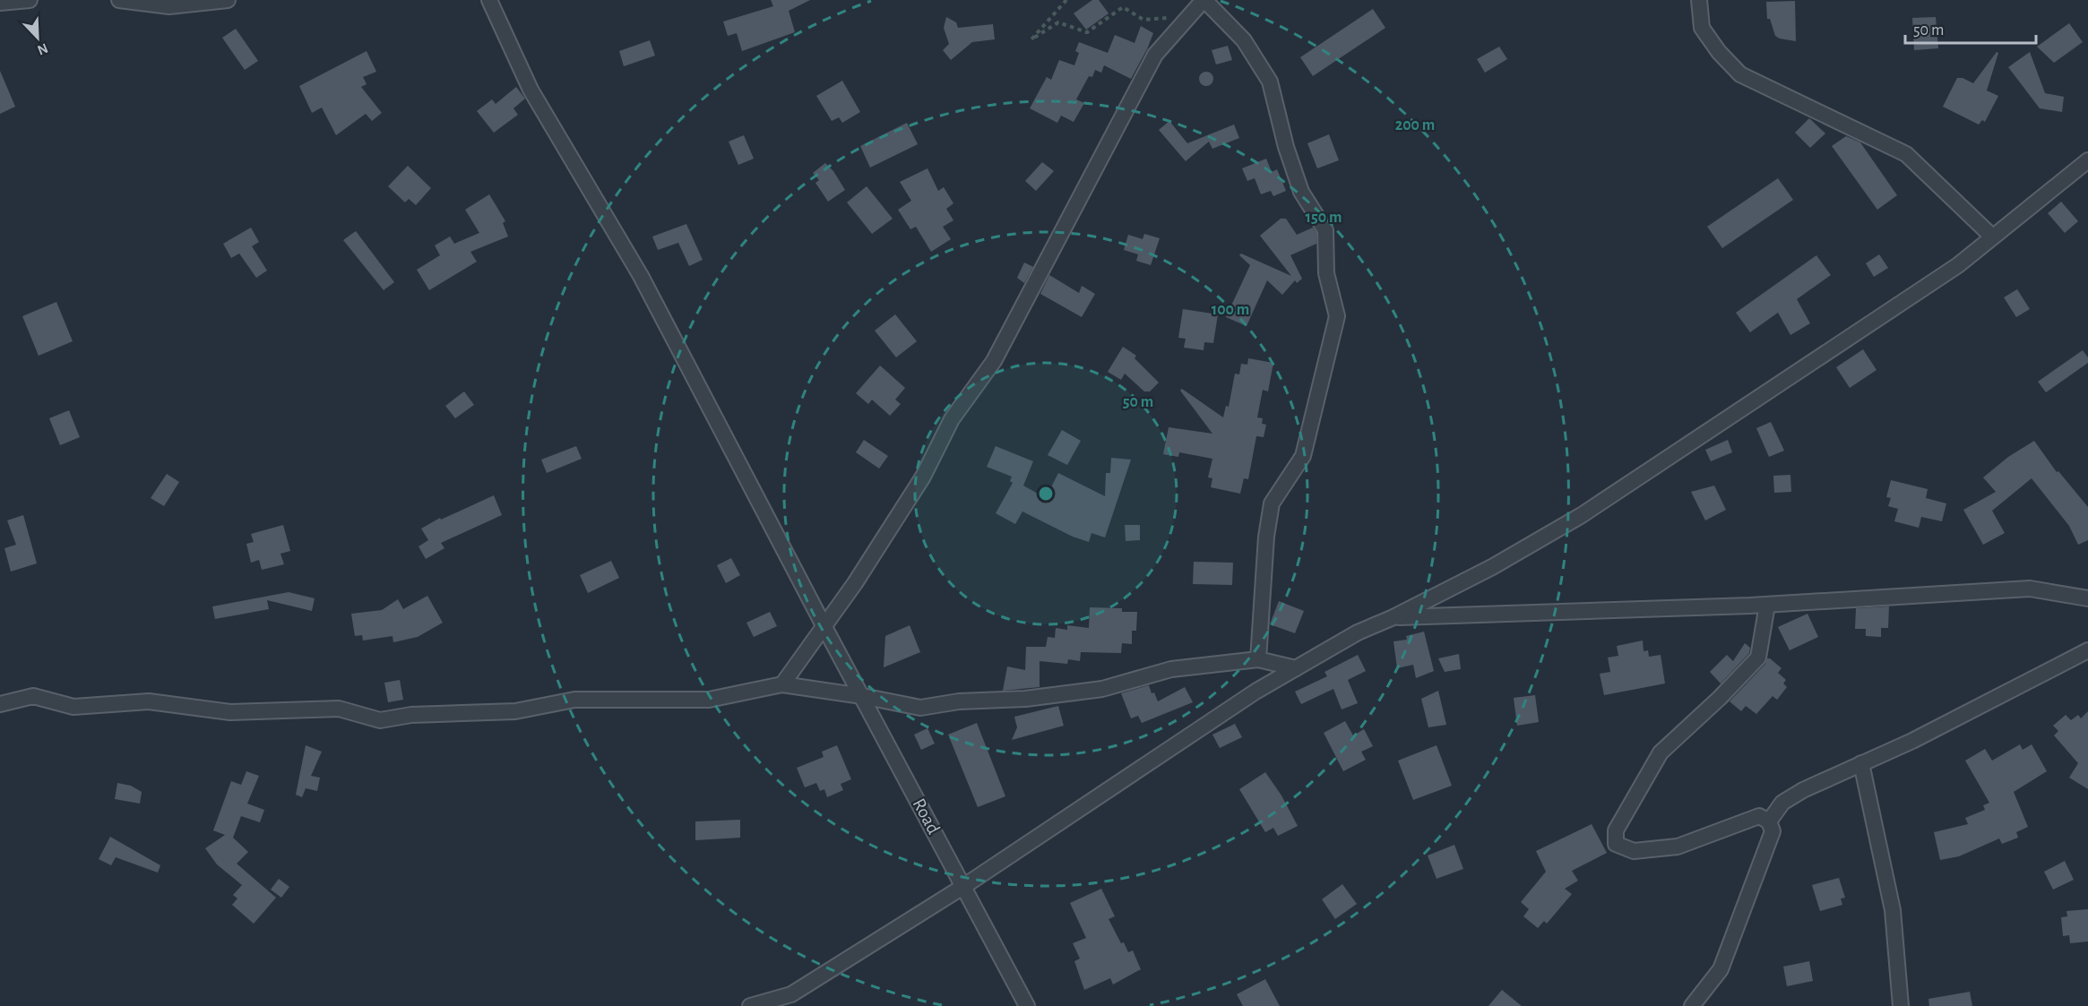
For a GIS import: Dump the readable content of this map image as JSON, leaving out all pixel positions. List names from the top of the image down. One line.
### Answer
{"streets":{"street":["Road"]},"scale_bar":"50 m","north":"bottom right","rings":["200 m","150 m","100 m","50 m"]}
